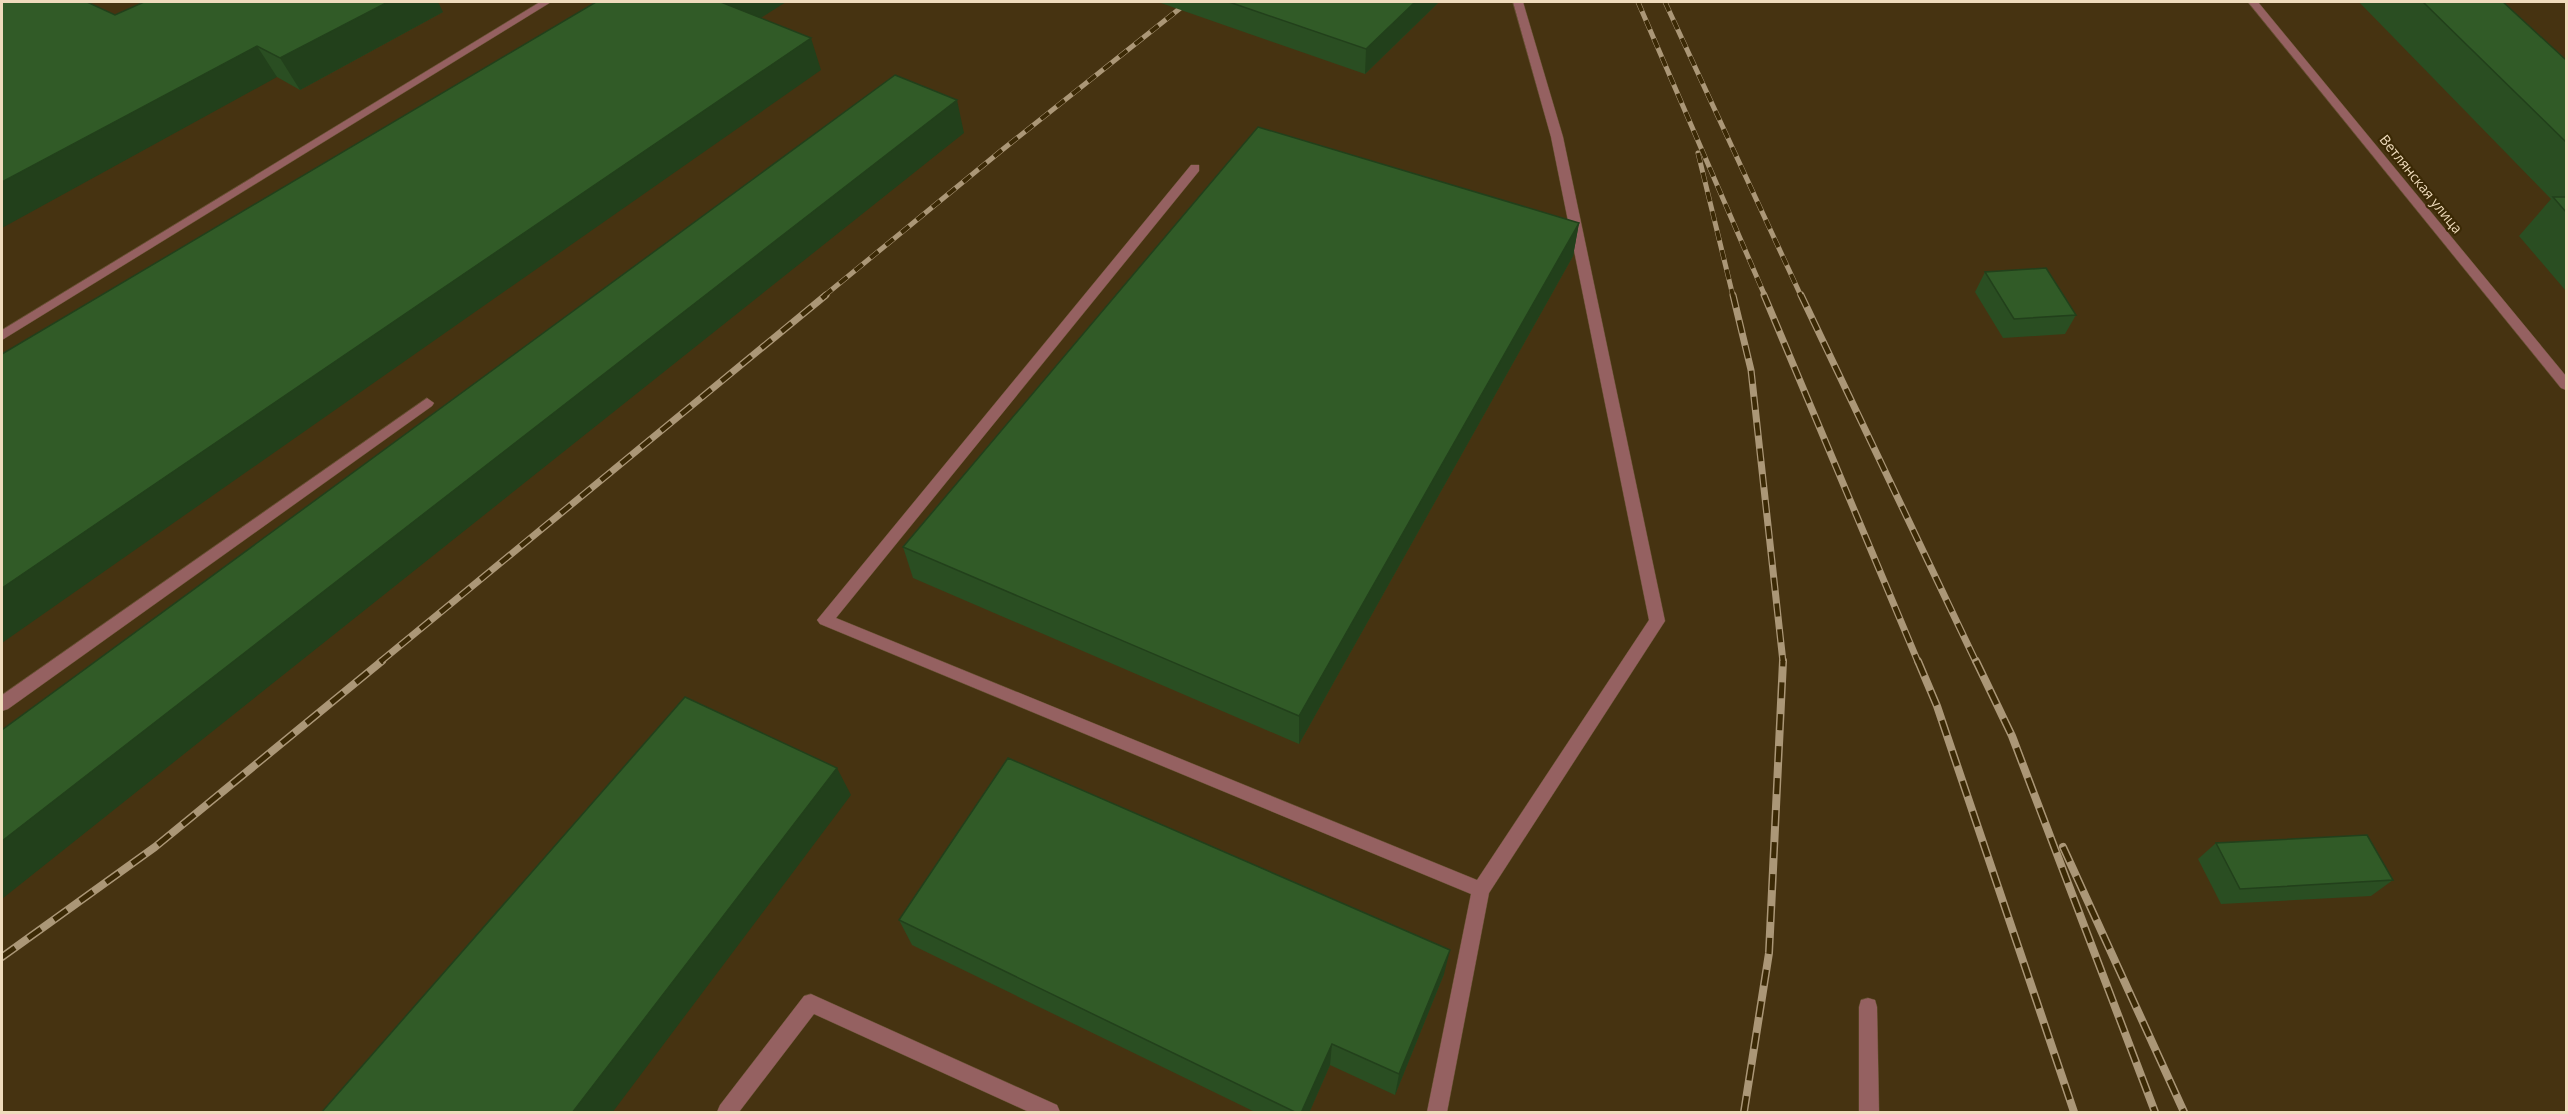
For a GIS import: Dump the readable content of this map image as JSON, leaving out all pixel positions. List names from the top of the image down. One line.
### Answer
{"streets":{"street":["Ветлянская улица"]}}
